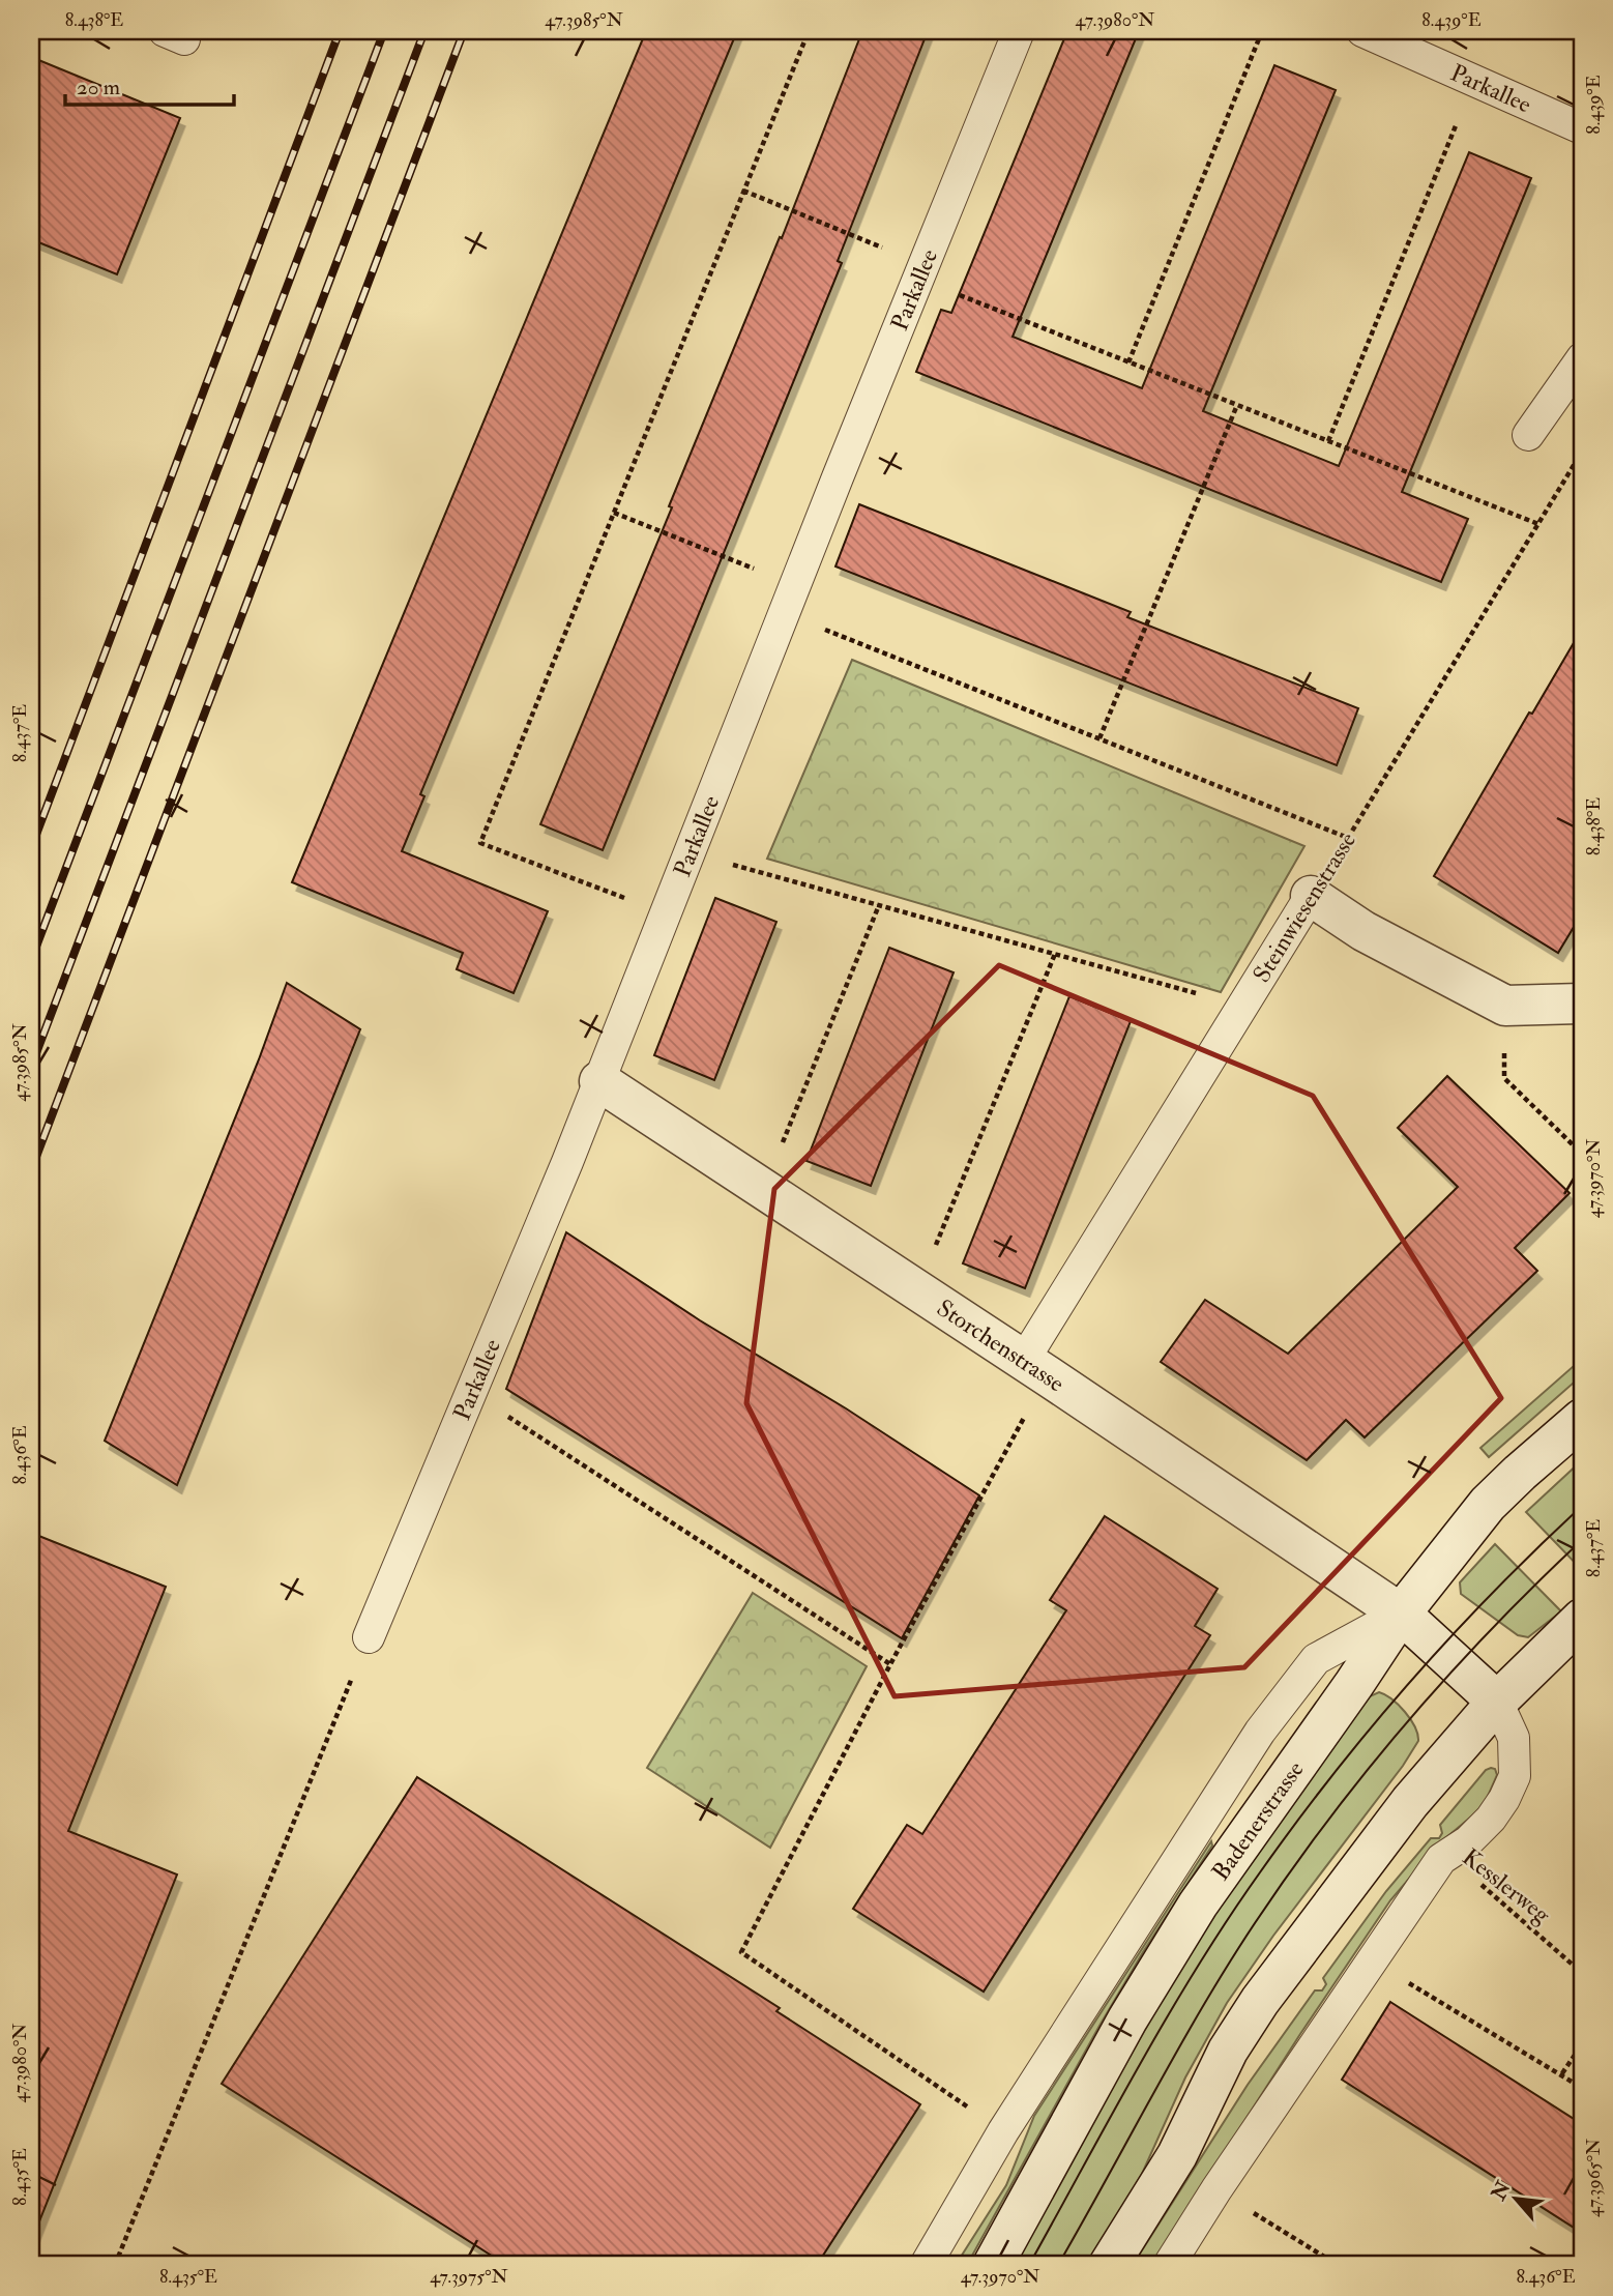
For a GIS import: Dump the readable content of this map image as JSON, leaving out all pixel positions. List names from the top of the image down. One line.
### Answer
{"streets":{"main road":["Storchenstrasse","Badenerstrasse"],"lane":["Parkallee","Steinwiesenstrasse"],"path":["Kesslerweg"]},"crossings":[["Parkallee","Storchenstrasse"],["Steinwiesenstrasse","Storchenstrasse"],["Storchenstrasse","Badenerstrasse"]],"scale_bar":"20 m","north":"top left","coordinates":["8.438°E","47.3985°N","47.3980°N","8.439°E","8.437°E","47.3970°N","8.436°E","8.435°E","47.3965°N","47.3975°N"]}
